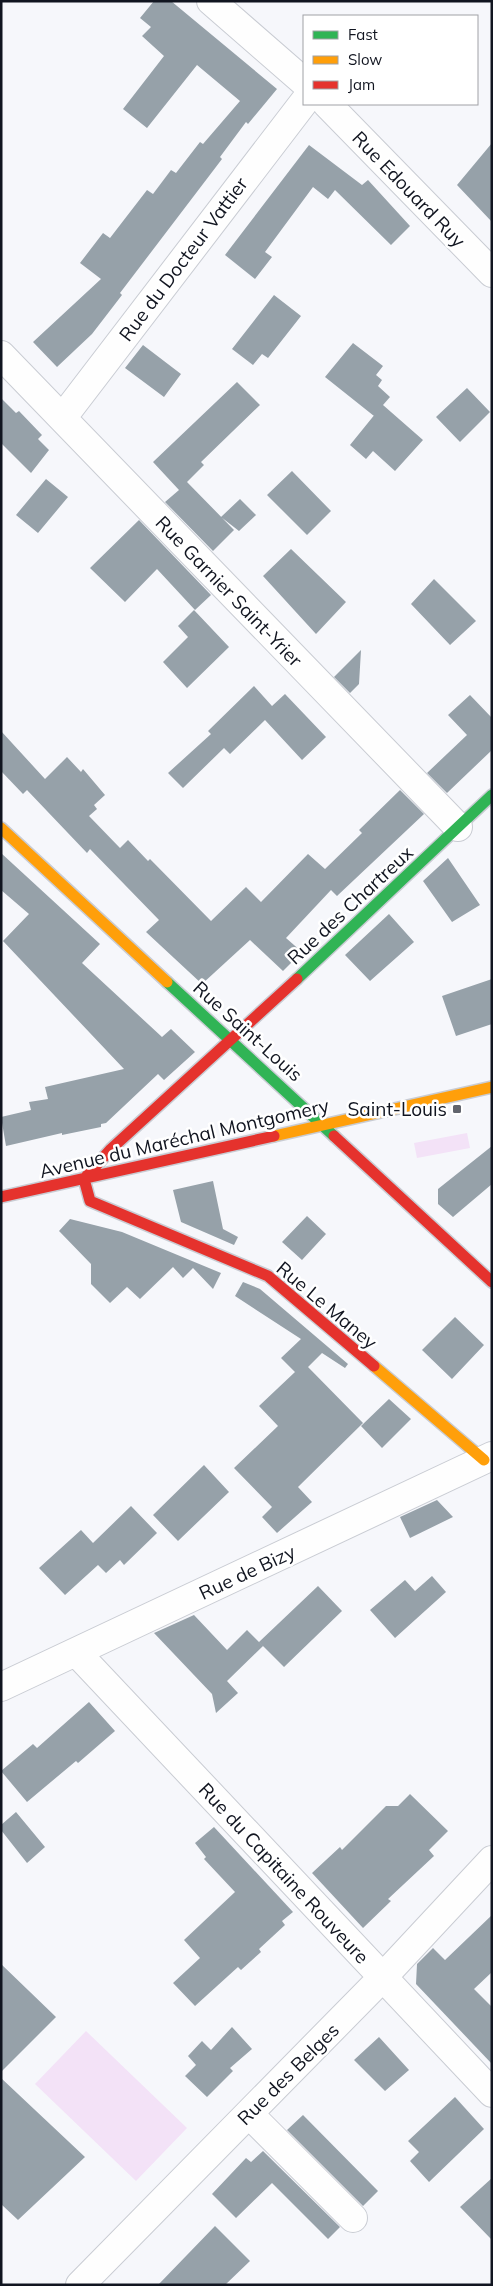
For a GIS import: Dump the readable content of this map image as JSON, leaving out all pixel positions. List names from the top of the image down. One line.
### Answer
{"streets":{"street":["Rue Edouard Ruy","Rue du Docteur Vattier","Rue Garnier Saint-Yrier","Rue des Chartreux","Rue Saint-Louis","Avenue du Maréchal Montgomery","Rue Le Maney","Rue de Bizy","Rue du Capitaine Rouveure","Rue des Belges"]},"crossings":[["Rue du Docteur Vattier","Rue Garnier Saint-Yrier"],["Rue Garnier Saint-Yrier","Rue des Chartreux"],["Rue des Chartreux","Rue Saint-Louis"],["Rue des Chartreux","Avenue du Maréchal Montgomery"],["Rue des Chartreux","Rue Le Maney"],["Rue Saint-Louis","Avenue du Maréchal Montgomery"],["Avenue du Maréchal Montgomery","Rue Le Maney"],["Rue Le Maney","Rue de Bizy"],["Rue de Bizy","Rue du Capitaine Rouveure"],["Rue du Capitaine Rouveure","Rue des Belges"]],"places":{"transit":["Saint-Louis"]},"legend":["Fast","Slow","Jam"]}
